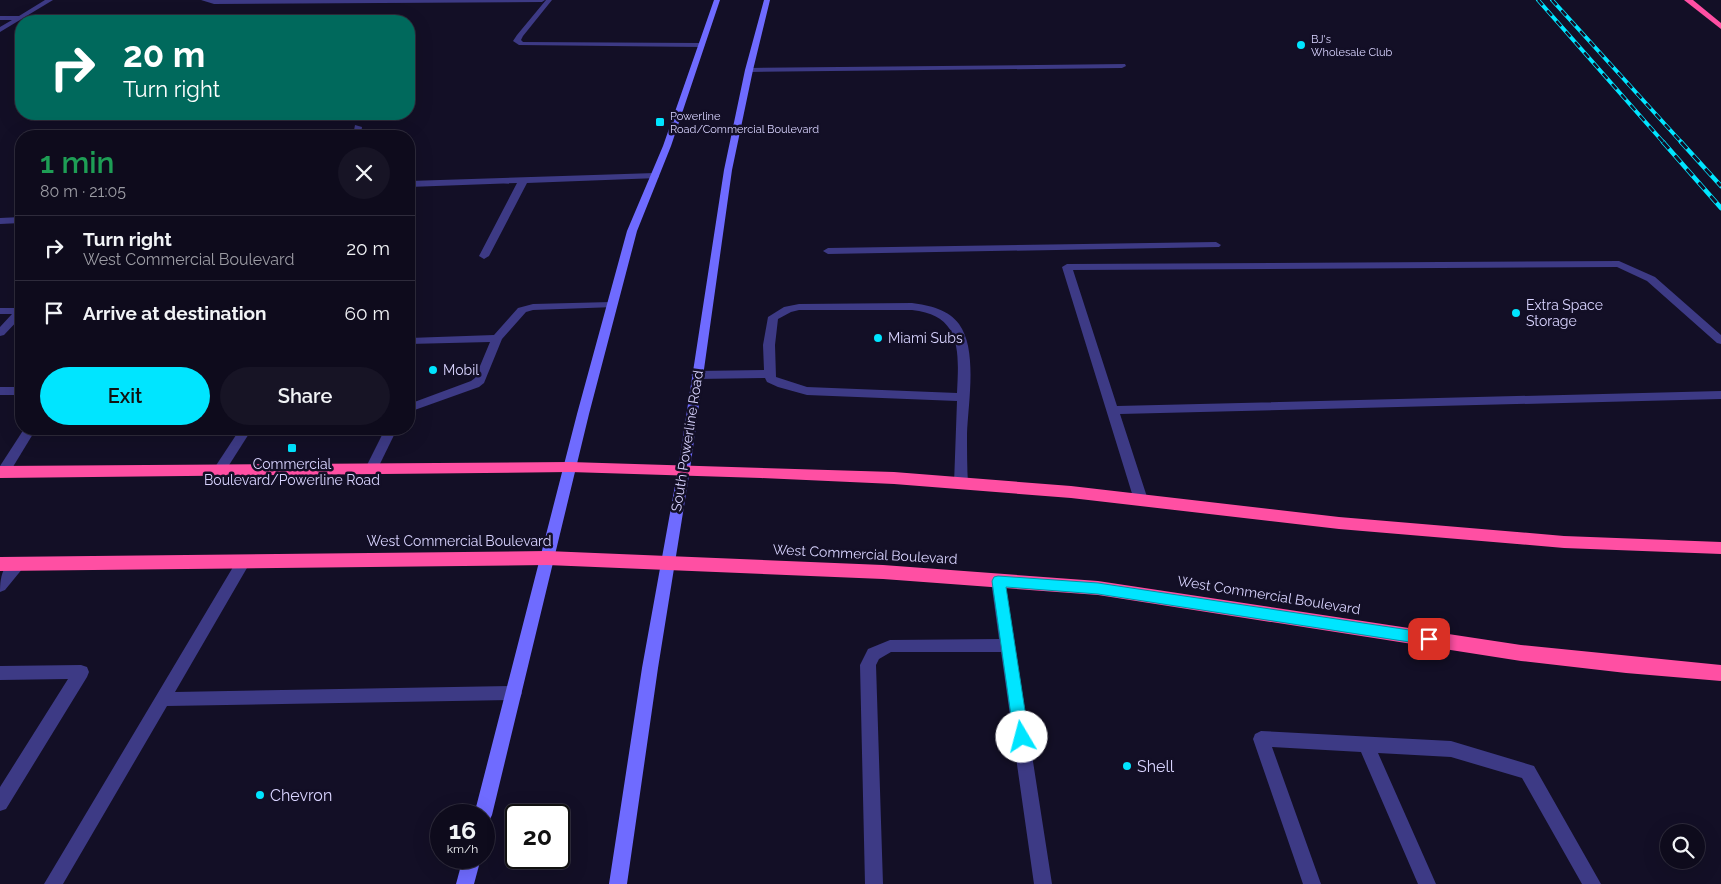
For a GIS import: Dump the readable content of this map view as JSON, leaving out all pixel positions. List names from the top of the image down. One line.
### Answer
{"streets":{"highway":["West Commercial Boulevard"],"main road":["South Powerline Road"]},"crossings":[["South Powerline Road","West Commercial Boulevard"]],"places":{"other":["BJ's Wholesale Club","Extra Space Storage","Miami Subs","Mobil","Shell","Chevron"],"transit":["Powerline Road/Commercial Boulevard","Commercial Boulevard/Powerline Road"]},"page":{"turn":["20 m","Turn right"],"heading":["1 min","80 m · 21:05"],"list":[{"name":"Turn right","note":"West Commercial Boulevard","value":"20 m"},{"name":"Arrive at destination","value":"60 m"}],"buttons":["Exit","Share"],"speed":"16 km/h","limit":"20"}}
